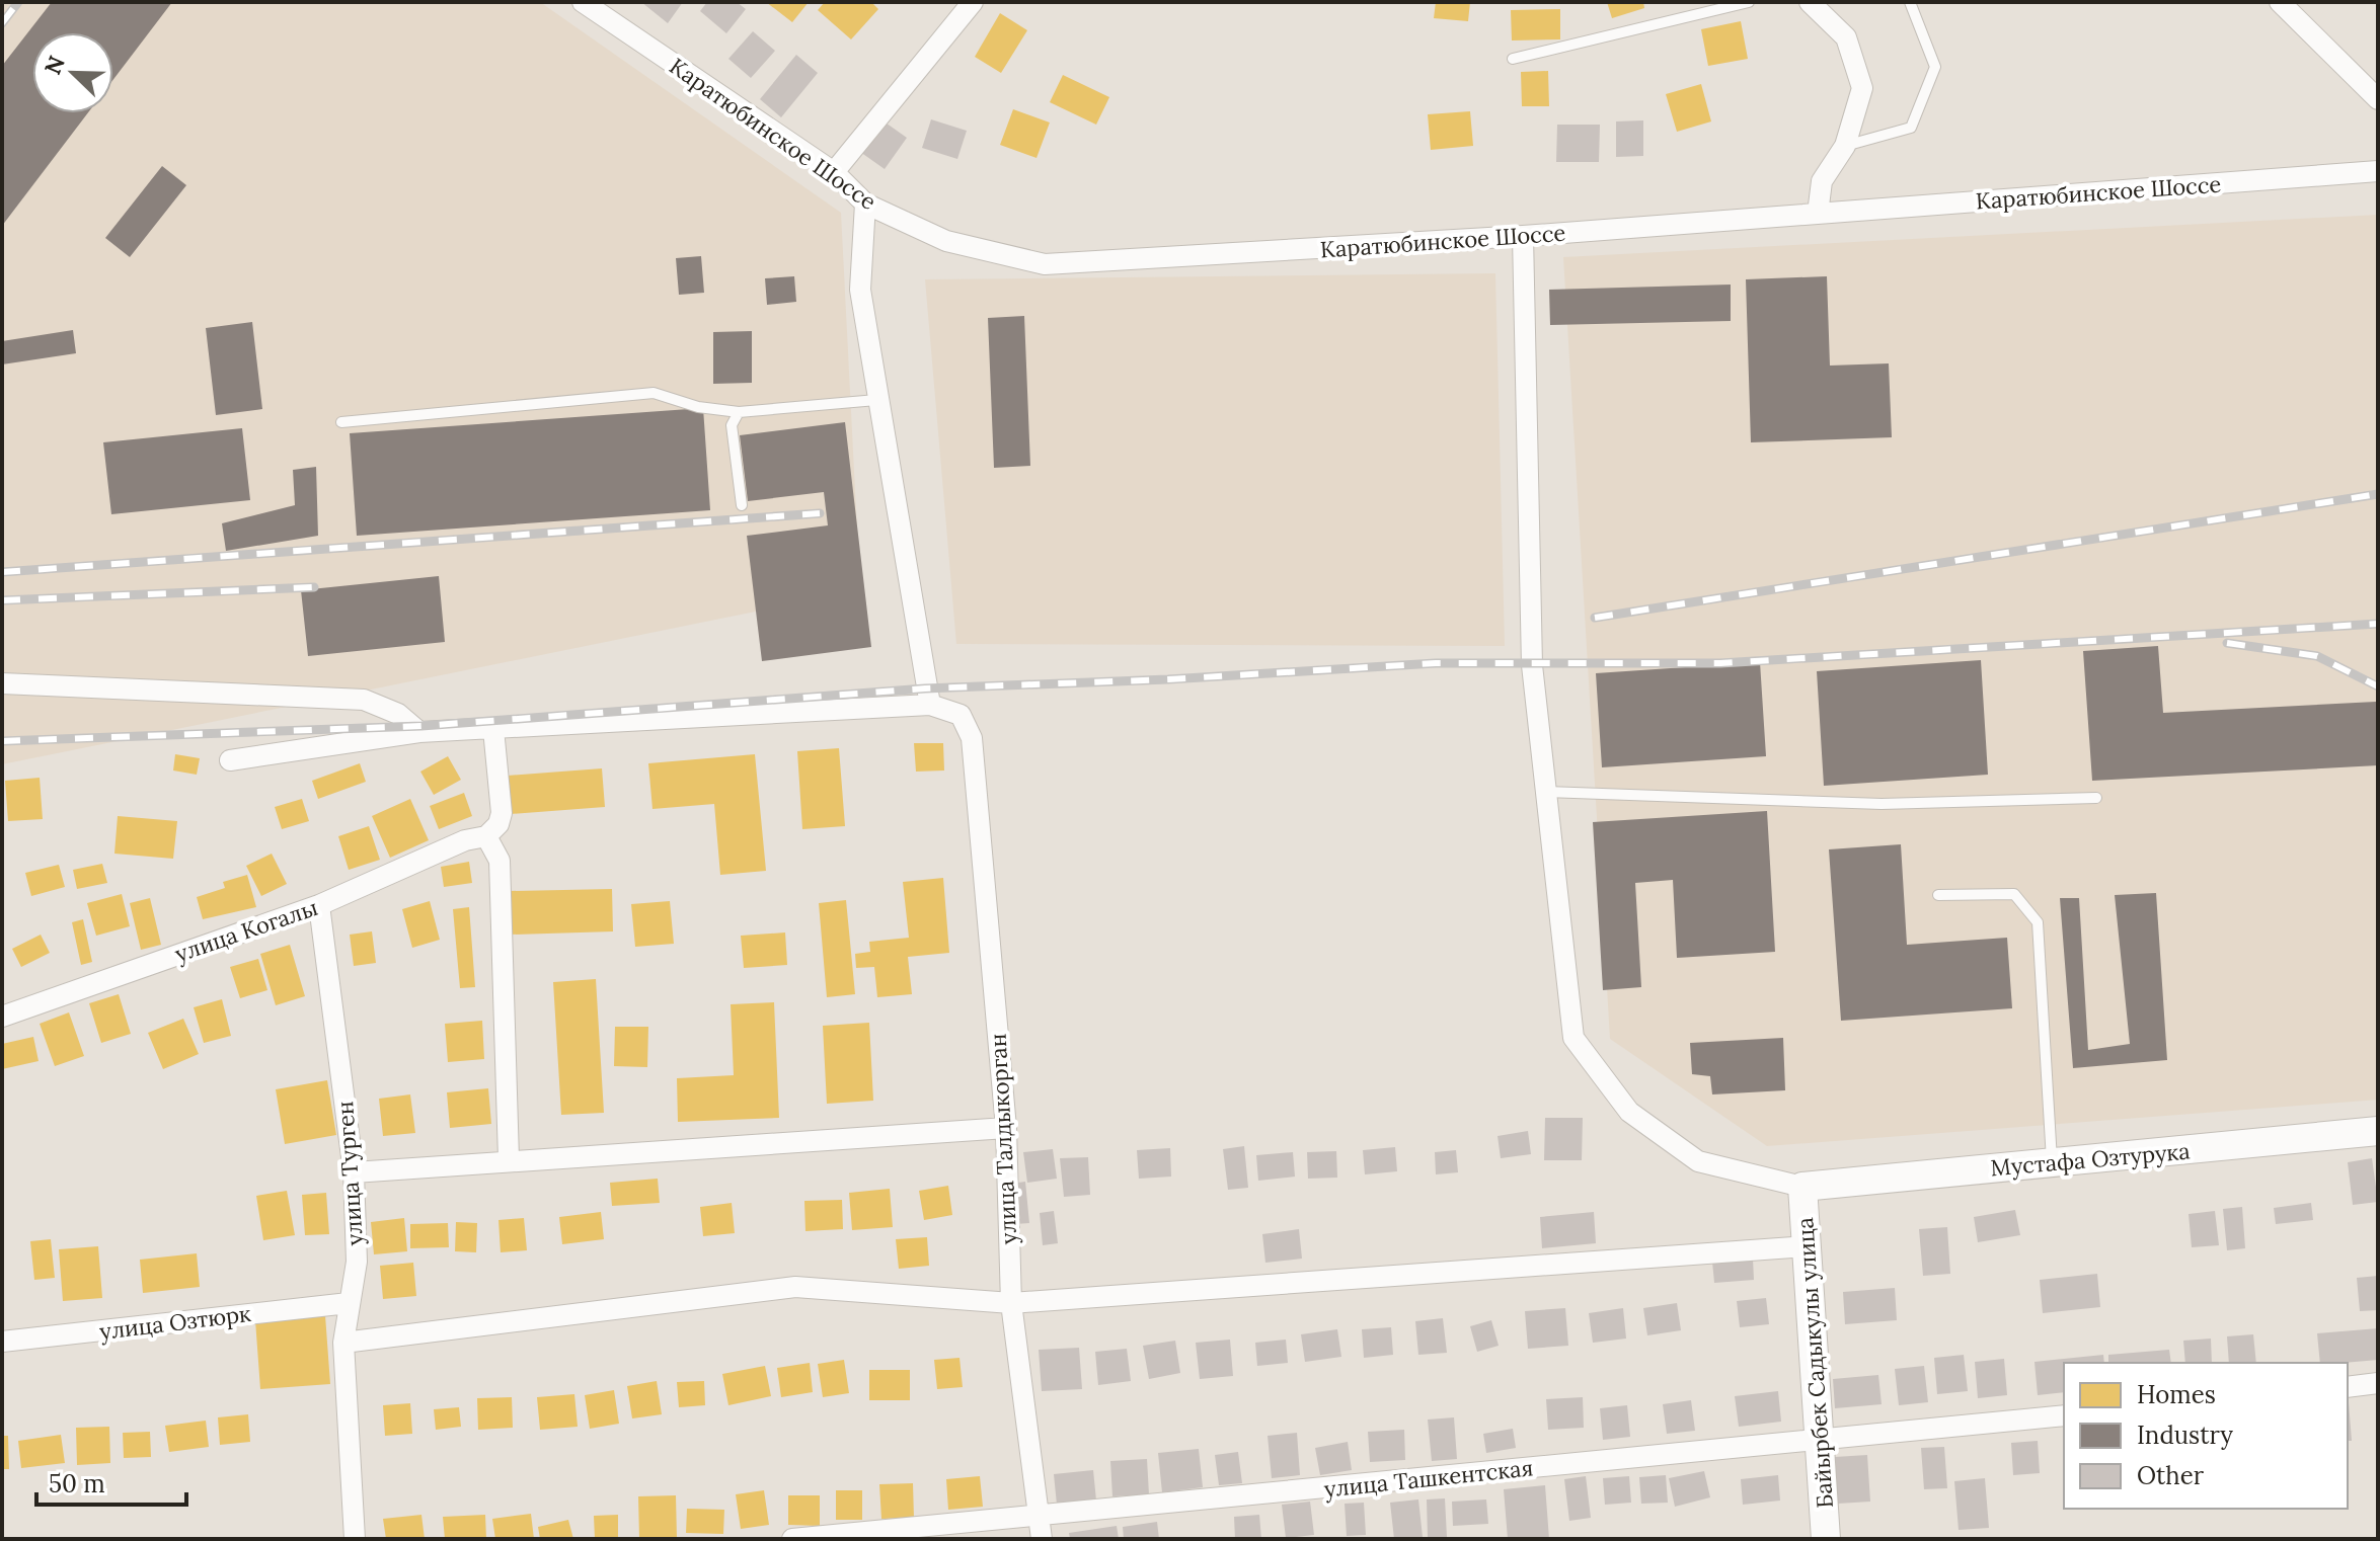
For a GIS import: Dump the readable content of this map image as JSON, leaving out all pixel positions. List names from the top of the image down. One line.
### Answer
{"streets":{"street":["Каратюбинское Шоссе","улица Когалы","улица Талдыкорган","Мустафа Озтурука","улица Турген","улица Озтюрк","Байырбек Садыкулы улица","улица Ташкентская"]},"crossings":[["улица Когалы","улица Турген"],["улица Талдыкорган","улица Ташкентская"],["Мустафа Озтурука","Байырбек Садыкулы улица"],["улица Турген","улица Озтюрк"],["Байырбек Садыкулы улица","улица Ташкентская"]],"legend":["Homes","Industry","Other"],"scale_bar":"50 m","north":"top left"}
